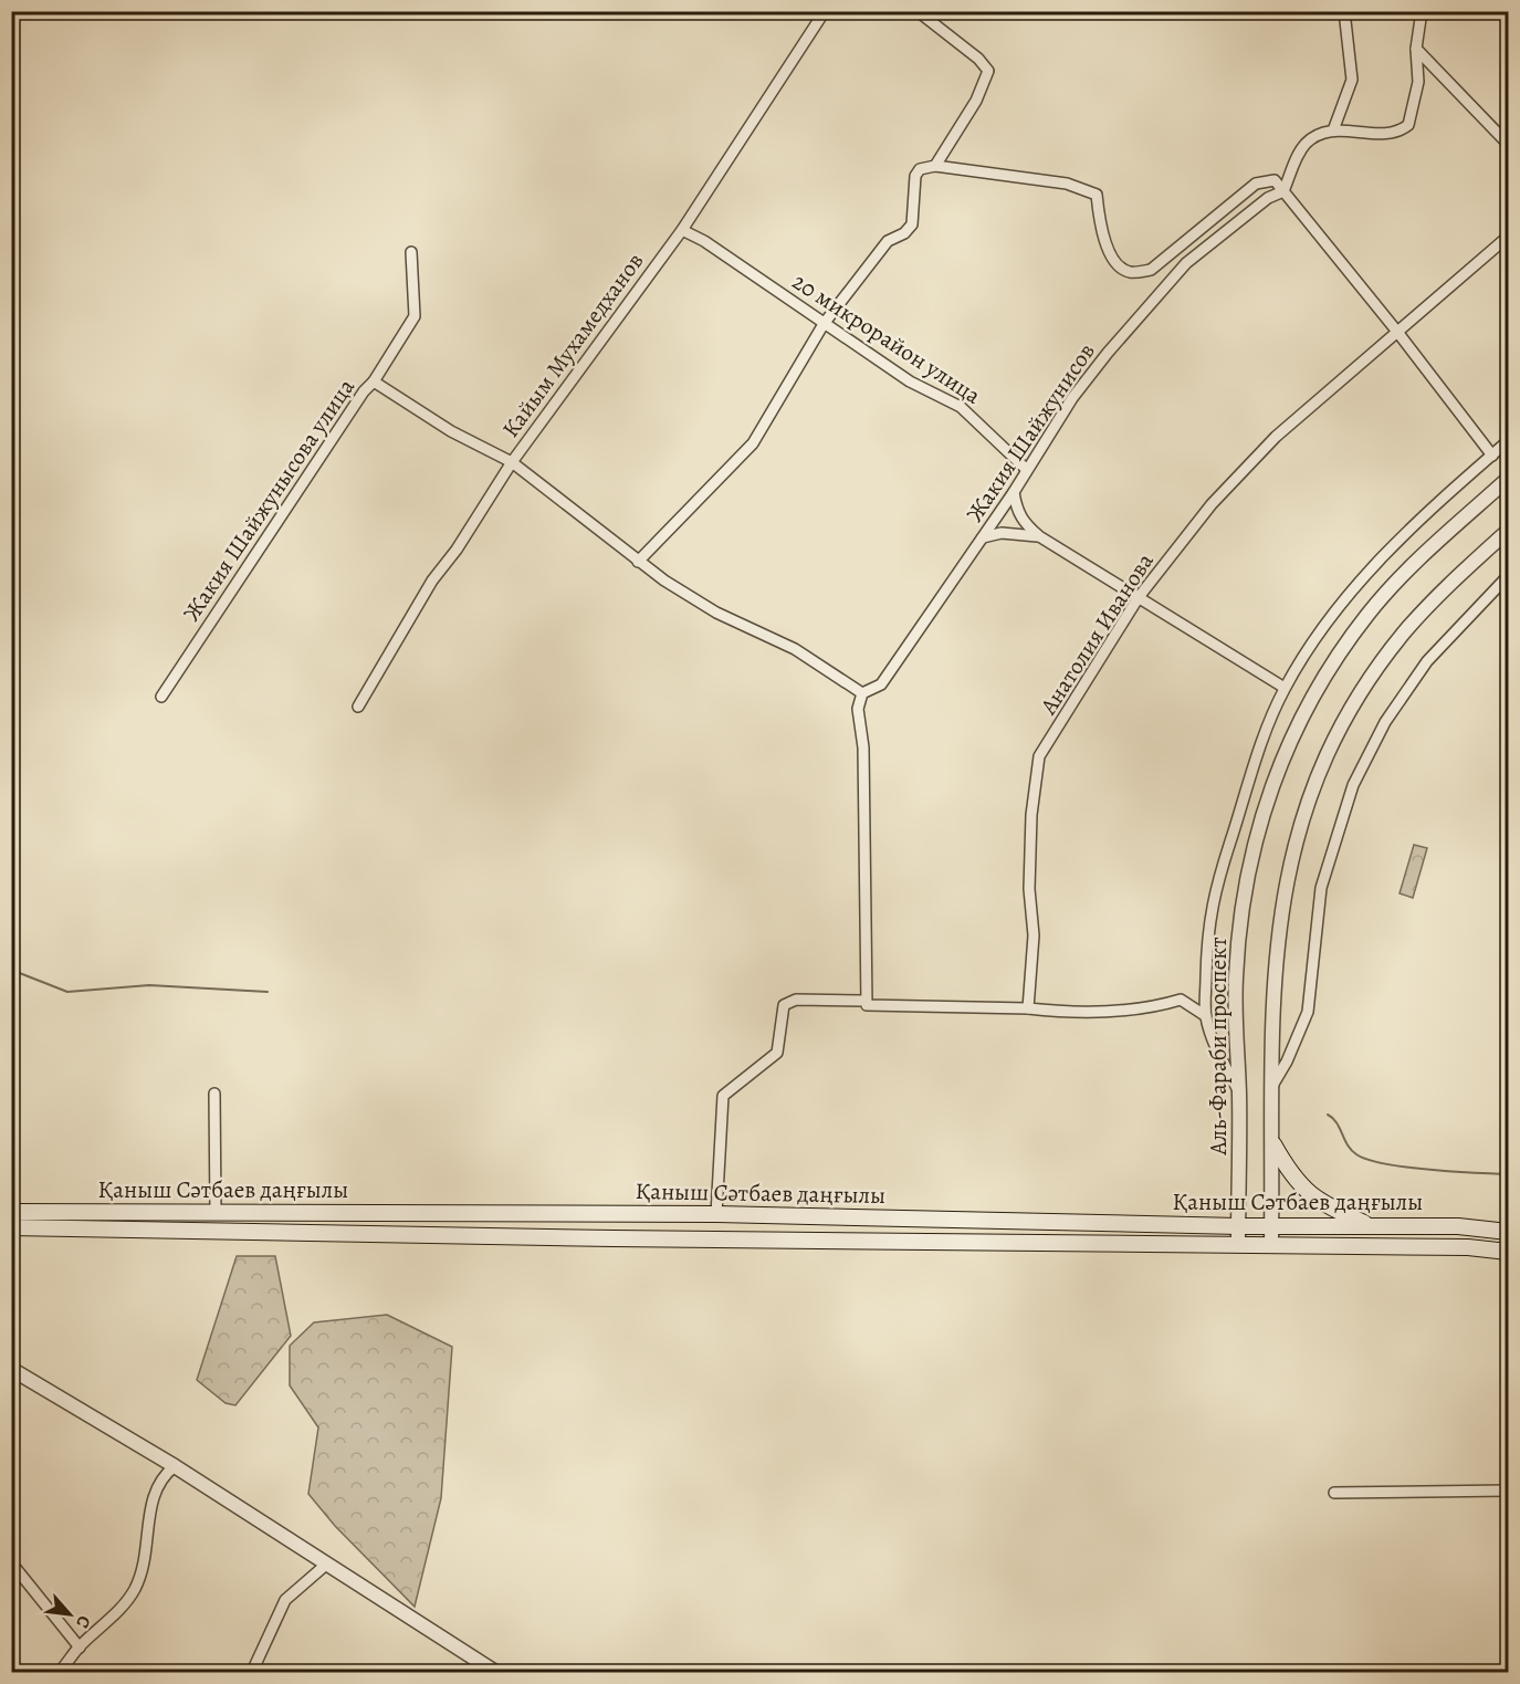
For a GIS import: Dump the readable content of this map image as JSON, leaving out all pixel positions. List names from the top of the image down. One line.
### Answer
{"streets":{"main road":["Қаныш Сәтбаев даңғылы"],"street":["20 микрорайон улица","Кайым Мухамедханов","Жакия Шайжунисов","Жакия Шайжунысова улица","Анатолия Иванова","Аль-Фараби проспект"]},"crossings":[["20 микрорайон улица","Кайым Мухамедханов"],["20 микрорайон улица","Жакия Шайжунисов"],["Кайым Мухамедханов","Жакия Шайжунысова улица"],["Жакия Шайжунисов","Жакия Шайжунысова улица"],["Аль-Фараби проспект","Қаныш Сәтбаев даңғылы"]],"north":"bottom right"}
